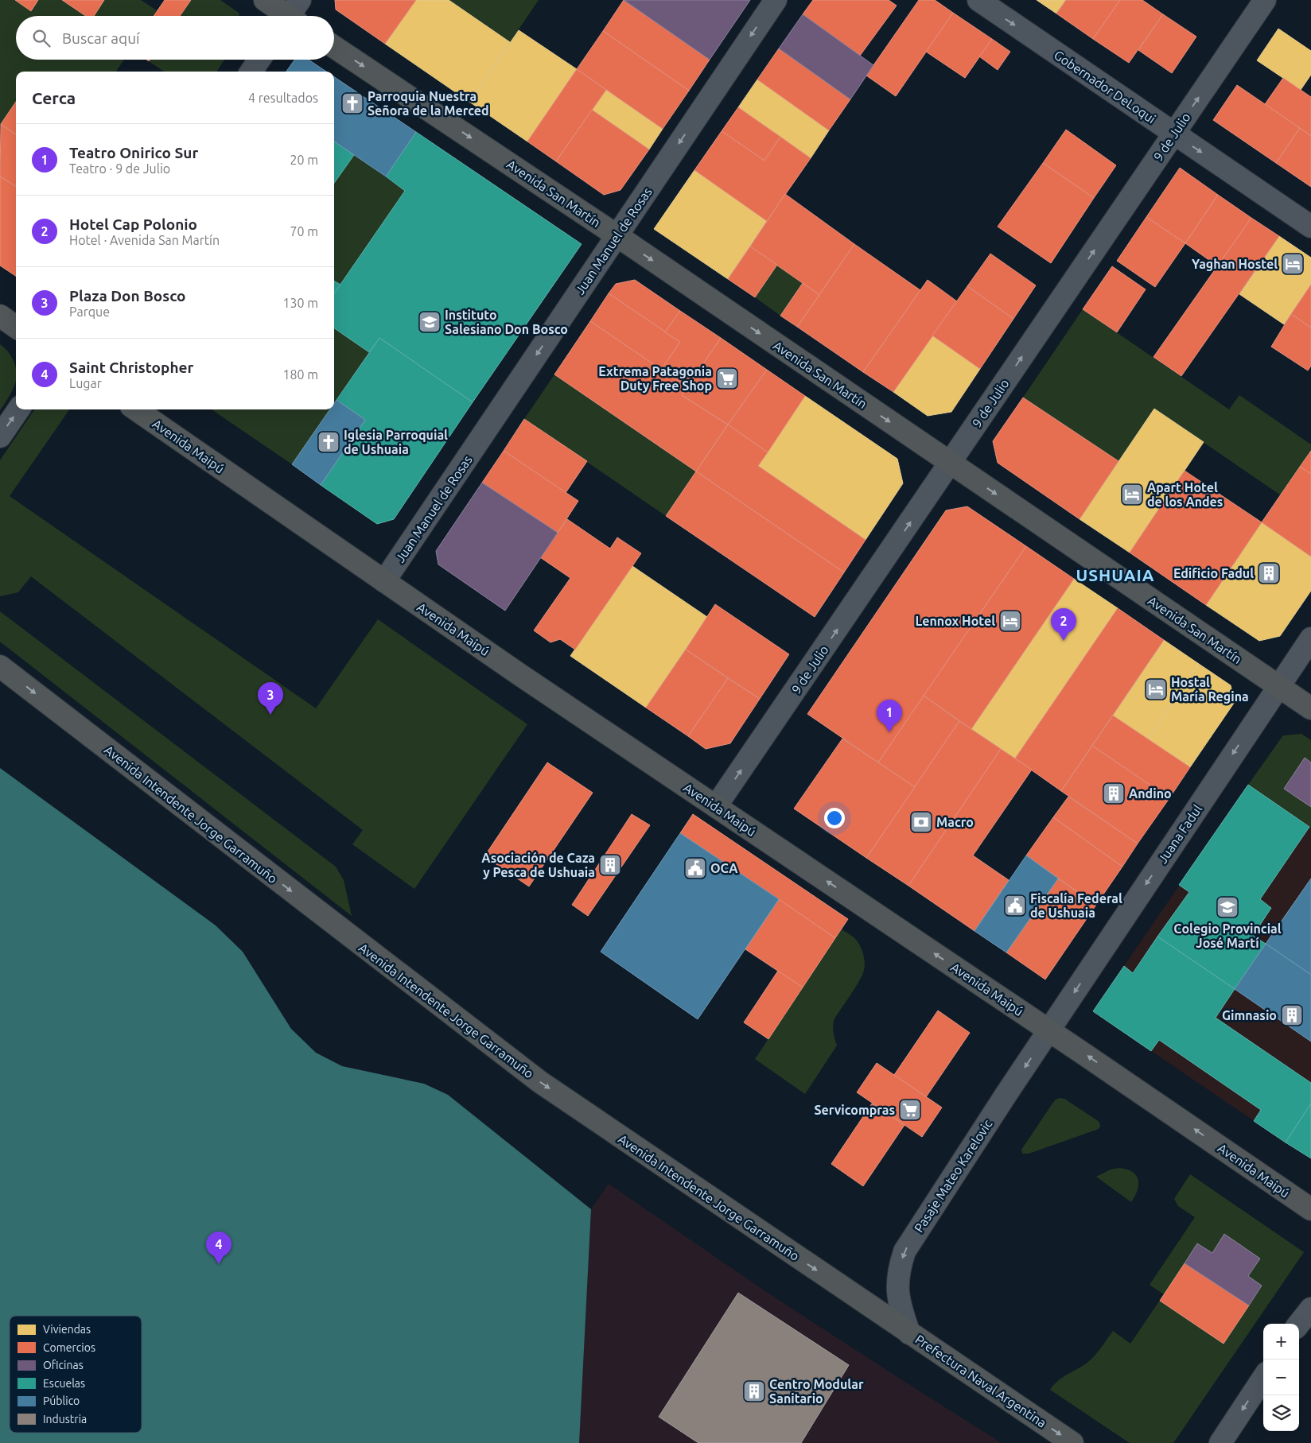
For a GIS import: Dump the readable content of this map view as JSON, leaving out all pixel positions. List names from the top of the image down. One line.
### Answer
{"streets":{"main road":["Avenida San Martín","Avenida Maipú","Avenida Intendente Jorge Garramuño","Prefectura Naval Argentina"],"street":["Gobernador DeLoqui","9 de Julio","Juan Manuel de Rosas","Juana Fadul","Pasaje Mateo Karelovic"]},"crossings":[["Gobernador DeLoqui","9 de Julio"],["9 de Julio","Avenida San Martín"],["9 de Julio","Avenida Maipú"],["Avenida San Martín","Juan Manuel de Rosas"],["Avenida San Martín","Juana Fadul"],["Juan Manuel de Rosas","Avenida Maipú"],["Avenida Maipú","Juana Fadul"],["Avenida Maipú","Pasaje Mateo Karelovic"],["Avenida Intendente Jorge Garramuño","Pasaje Mateo Karelovic"],["Avenida Intendente Jorge Garramuño","Prefectura Naval Argentina"],["Juana Fadul","Pasaje Mateo Karelovic"],["Pasaje Mateo Karelovic","Prefectura Naval Argentina"]],"one_way":["Gobernador DeLoqui","9 de Julio","Avenida San Martín","Juan Manuel de Rosas","Avenida Maipú","Avenida Intendente Jorge Garramuño","Juana Fadul","Pasaje Mateo Karelovic","Prefectura Naval Argentina"],"districts":["USHUAIA"],"places":{"church":["Parroquia Nuestra Señora de la Merced","Iglesia Parroquial de Ushuaia"],"hotel":["Yaghan Hostel","Apart Hotel de los Andes","Lennox Hotel","Hostal María Regina"],"school or university":["Instituto Salesiano Don Bosco","Colegio Provincial José Martí"],"supermarket":["Extrema Patagonia Duty Free Shop","Servicompras"],"building":["Edificio Fadul","Andino","Asociación de Caza y Pesca de Ushuaia","Gimnasio","Centro Modular Sanitario"],"bank":["Macro"],"public building":["OCA","Fiscalía Federal de Ushuaia"]},"legend":["Viviendas","Comercios","Oficinas","Escuelas","Público","Industria"],"page":{"search":"Buscar aquí","heading":["Cerca","4 resultados"],"list":[{"mark":"1","name":"Teatro Onirico Sur","note":"Teatro · 9 de Julio","value":"20 m"},{"mark":"2","name":"Hotel Cap Polonio","note":"Hotel · Avenida San Martín","value":"70 m"},{"mark":"3","name":"Plaza Don Bosco","note":"Parque","value":"130 m"},{"mark":"4","name":"Saint Christopher","note":"Lugar","value":"180 m"}],"pins":["2","3","1","4"],"map_buttons":["+","−"]}}
